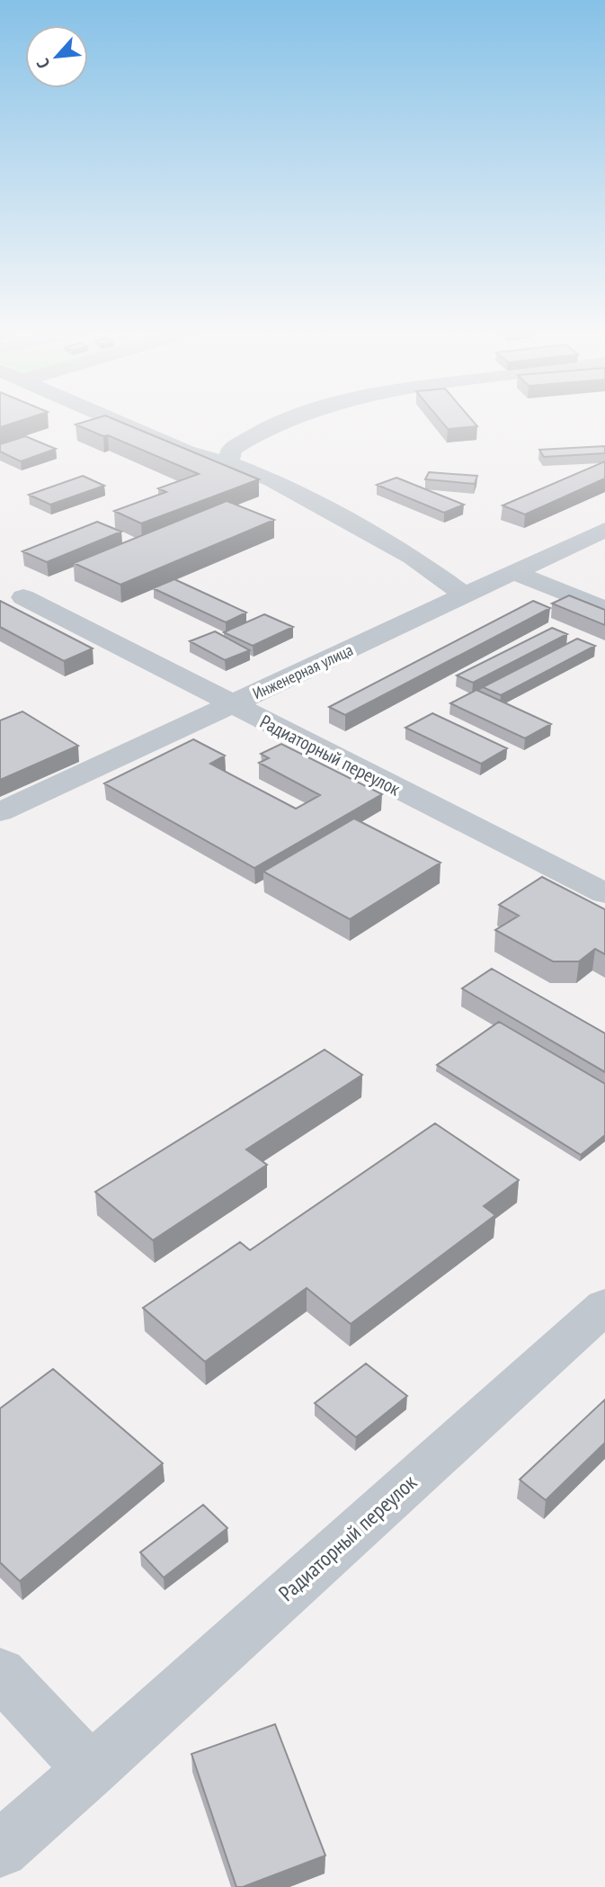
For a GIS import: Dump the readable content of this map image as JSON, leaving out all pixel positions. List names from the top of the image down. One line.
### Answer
{"streets":{"street":["Инженерная улица","Радиаторный переулок"]},"crossings":[["Инженерная улица","Радиаторный переулок"]],"north":"bottom left"}
